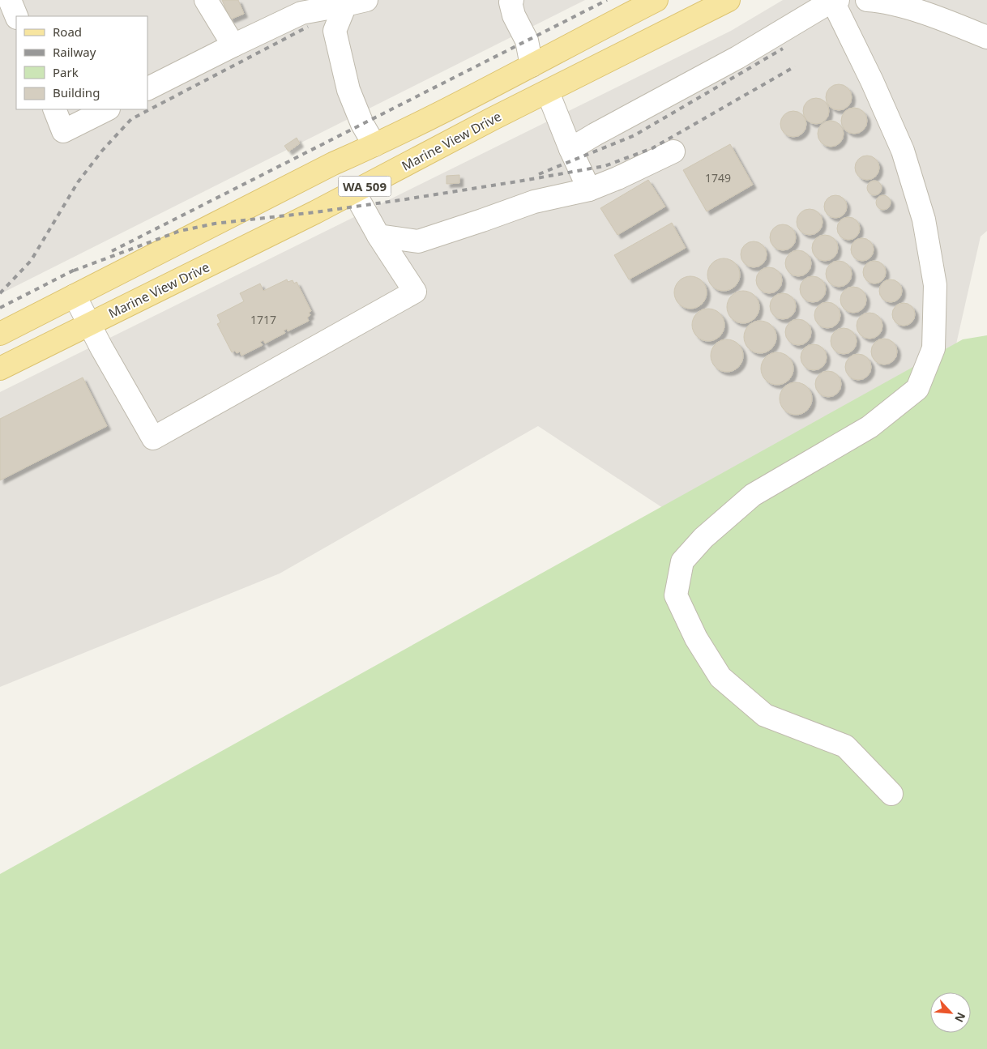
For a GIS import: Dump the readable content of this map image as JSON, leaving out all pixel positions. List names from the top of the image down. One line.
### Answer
{"streets":{"main road":["Marine View Drive","WA 509"]},"house_numbers":["1749","1717"],"legend":["Road","Railway","Park","Building"],"north":"bottom right"}
